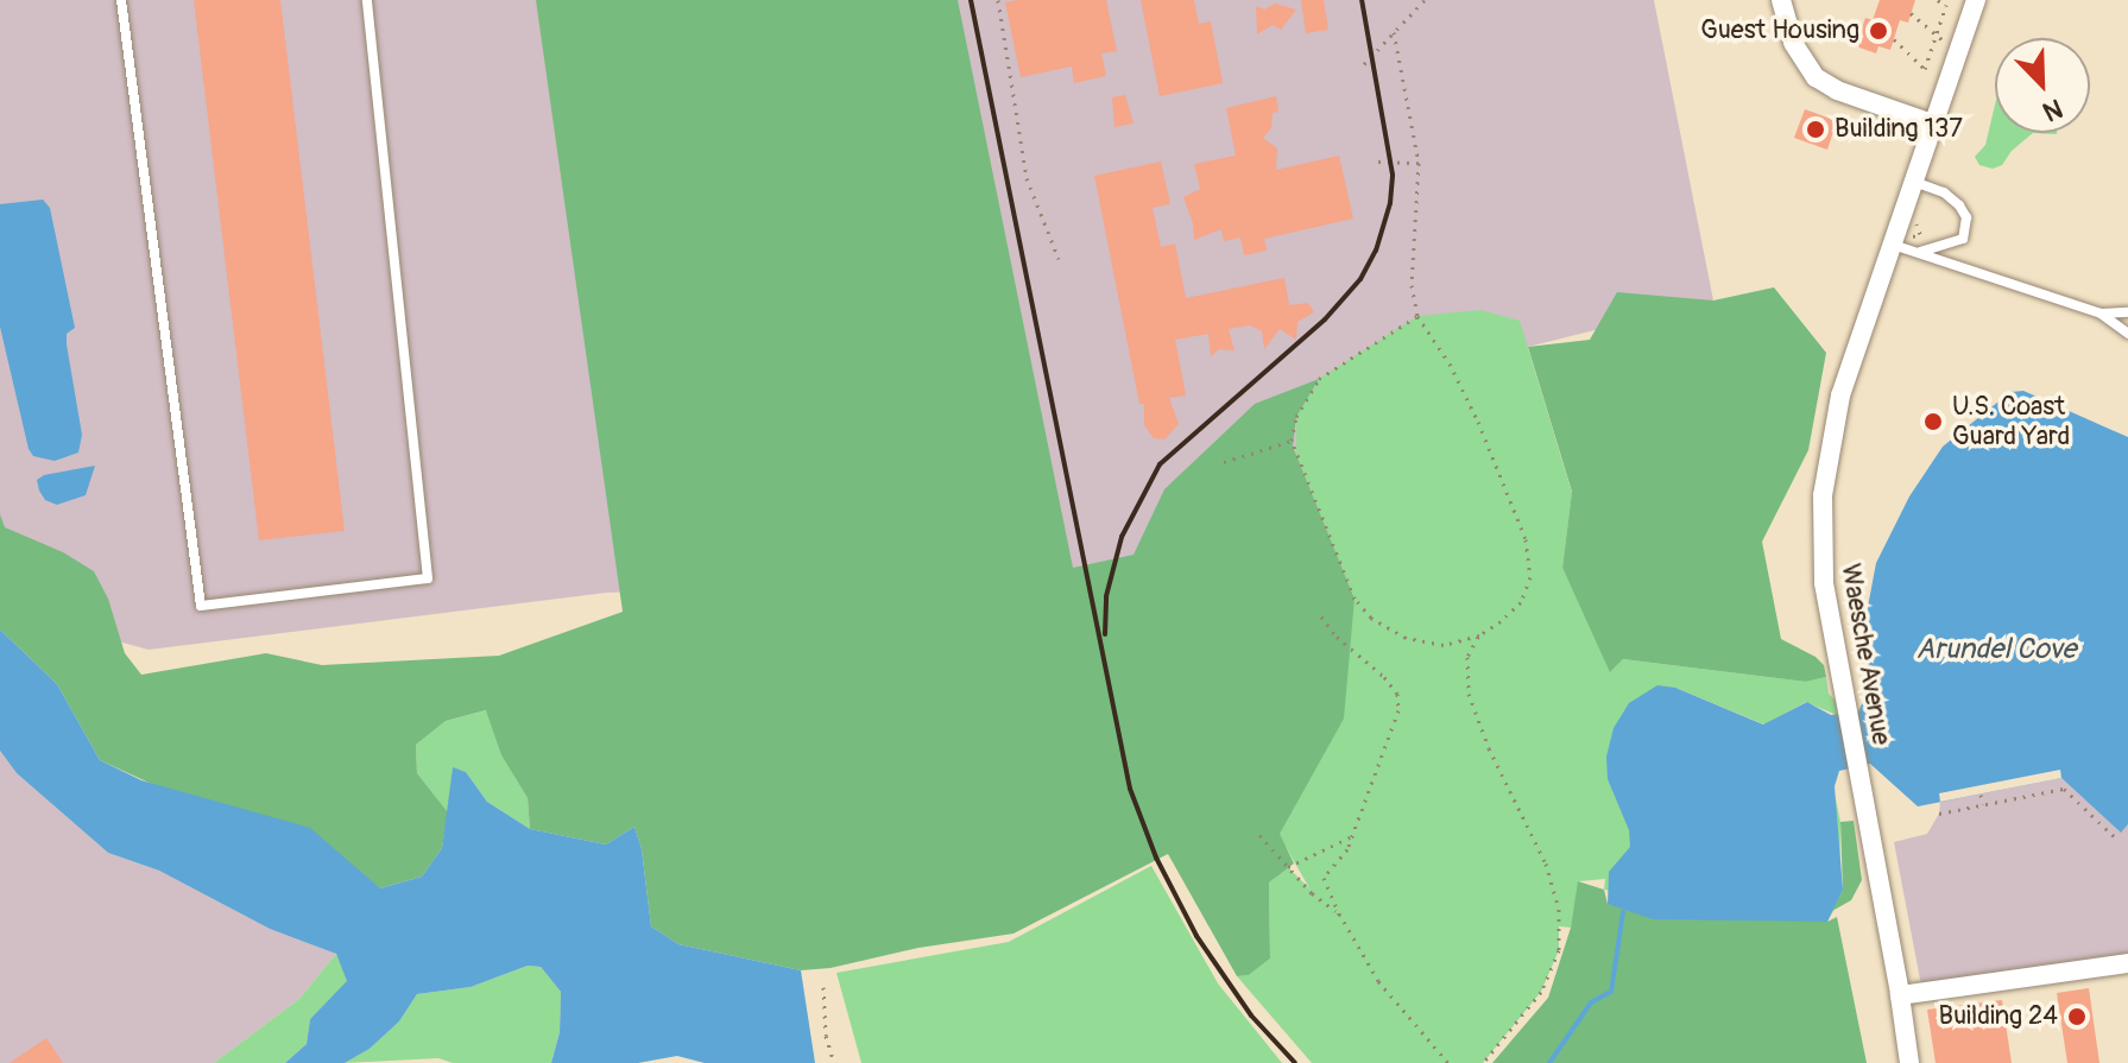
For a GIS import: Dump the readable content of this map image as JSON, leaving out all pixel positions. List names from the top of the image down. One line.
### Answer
{"streets":{"street":["Waesche Avenue"]},"water":["Arundel Cove"],"places":["Guest Housing","Building 137","U.S. Coast Guard Yard","Building 24"],"north":"bottom right"}
